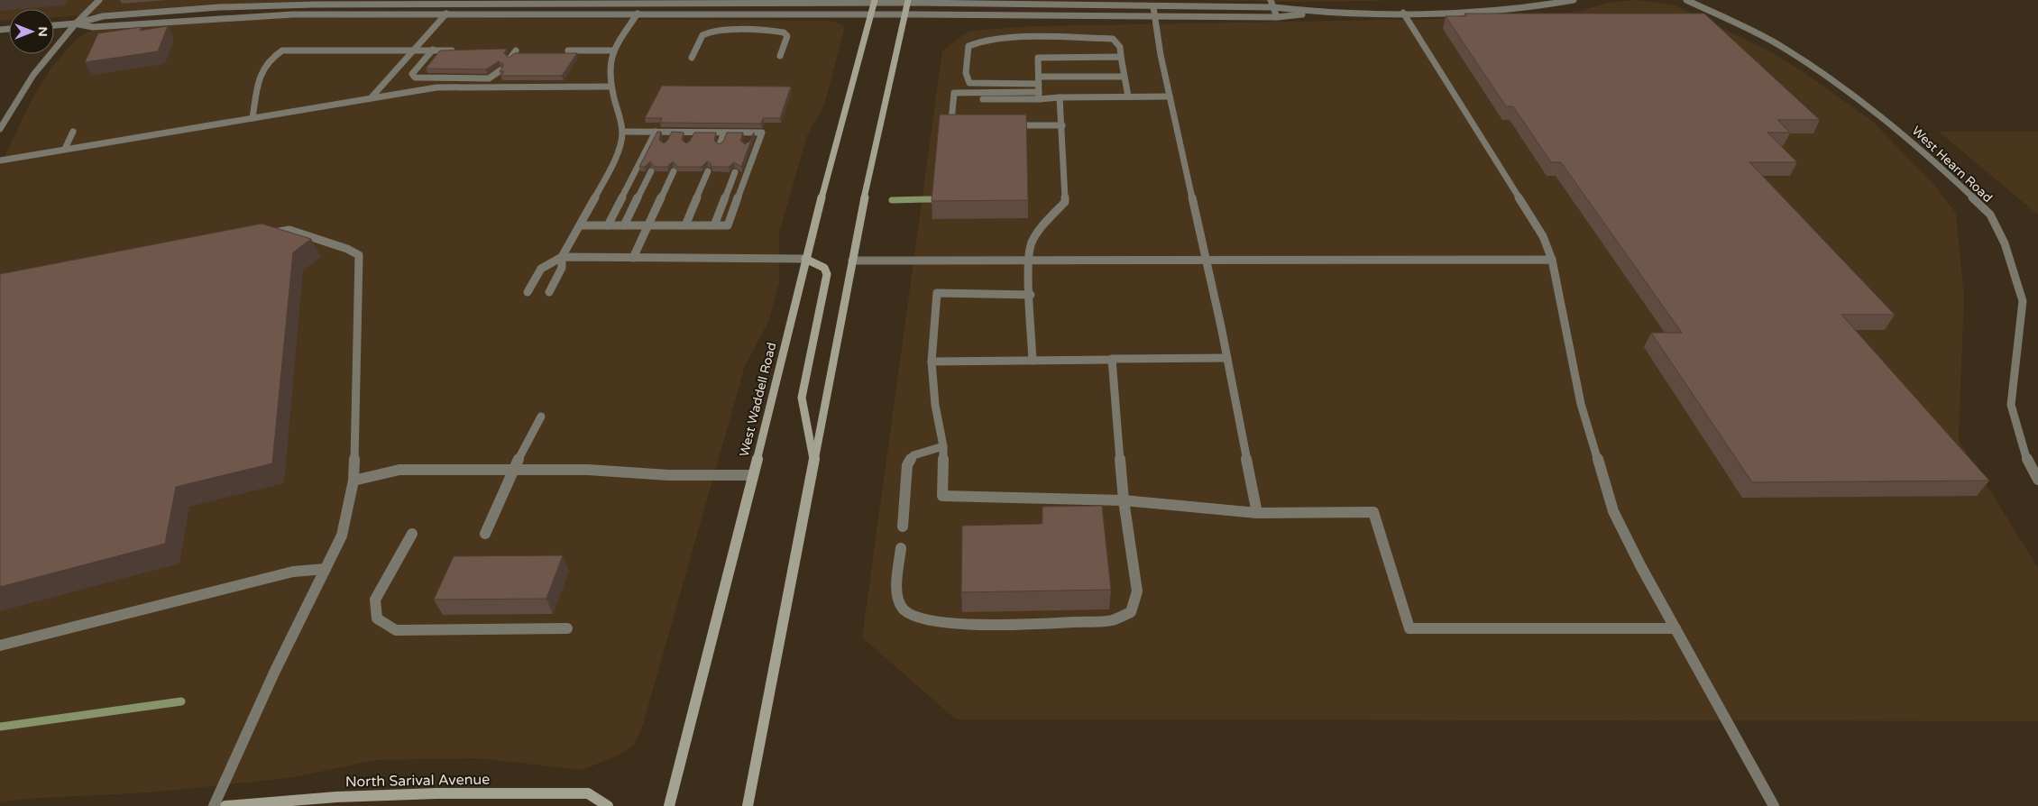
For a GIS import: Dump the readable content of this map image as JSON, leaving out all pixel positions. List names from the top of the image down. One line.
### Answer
{"streets":{"main road":["West Waddell Road","North Sarival Avenue"],"street":["West Hearn Road"]},"north":"right"}
